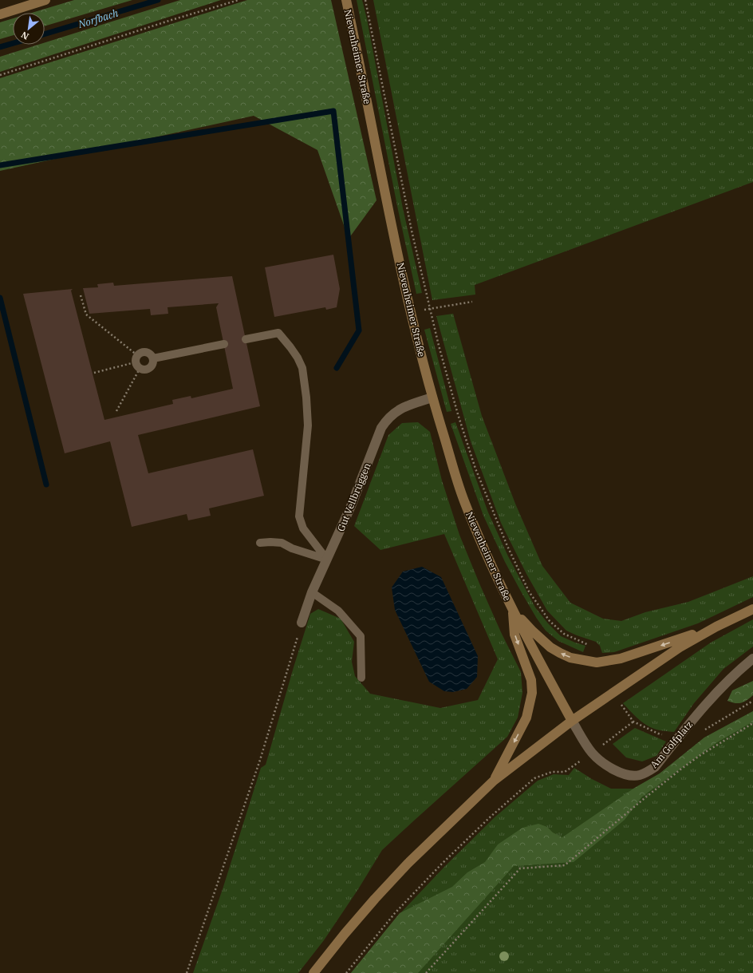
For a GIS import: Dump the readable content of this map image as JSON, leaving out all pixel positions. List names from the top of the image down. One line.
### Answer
{"streets":{"main road":["Nievenheimer Straße"],"street":["Gut Vellbrüggen","Am Golfplatz"]},"crossings":[["Nievenheimer Straße","Gut Vellbrüggen"]],"water":["Norfbach"],"north":"bottom left"}
